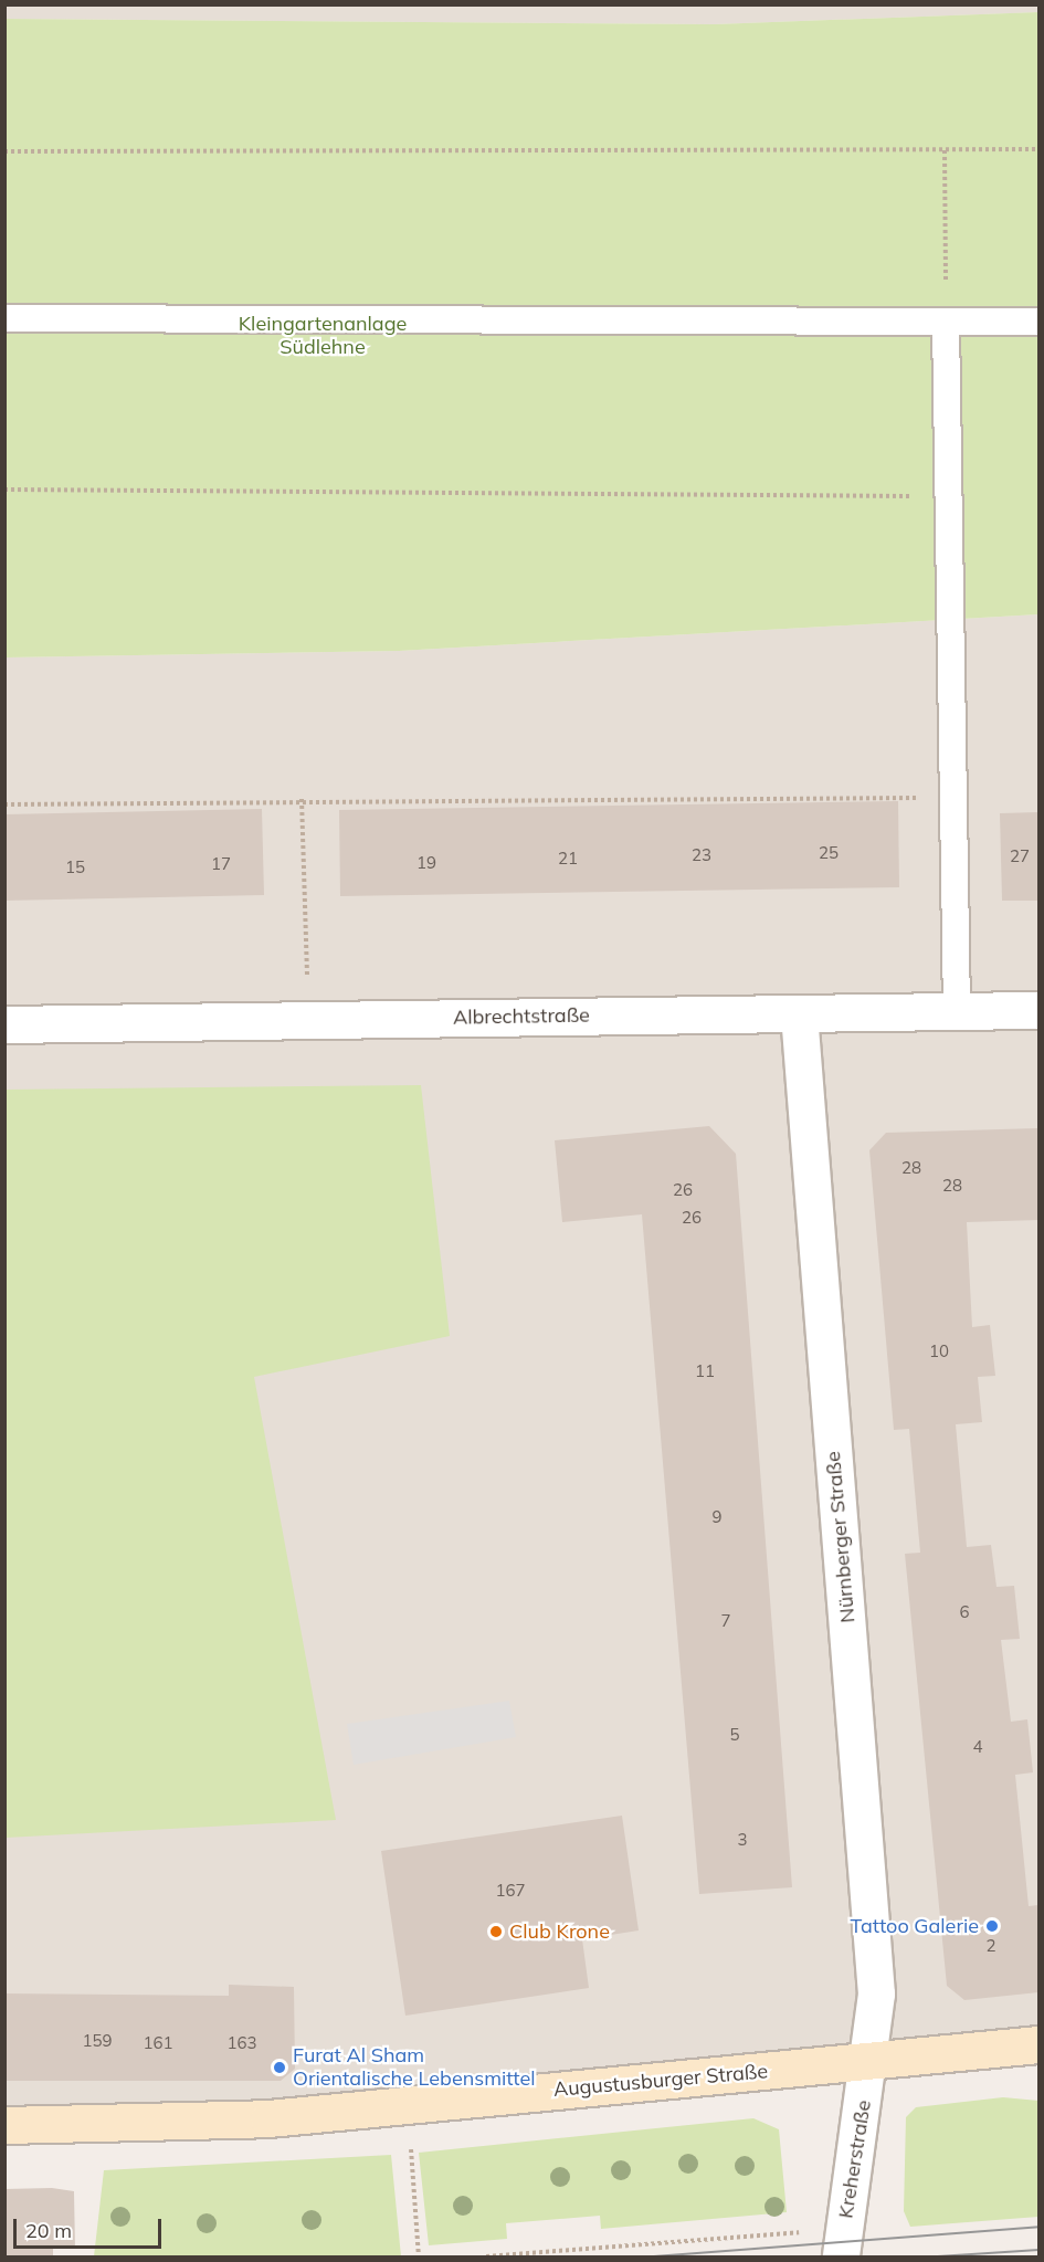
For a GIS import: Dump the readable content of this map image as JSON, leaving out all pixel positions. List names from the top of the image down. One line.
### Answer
{"streets":{"main road":["Augustusburger Straße"],"street":["Albrechtstraße","Nürnberger Straße","Kreherstraße"]},"crossings":[["Albrechtstraße","Nürnberger Straße"],["Nürnberger Straße","Augustusburger Straße"],["Nürnberger Straße","Kreherstraße"],["Augustusburger Straße","Kreherstraße"]],"parks":["Kleingartenanlage Südlehne"],"places":["Tattoo Galerie","Club Krone","Furat Al Sham Orientalische Lebensmittel"],"house_numbers":["25","23","27","21","19","17","15","28","28","26","26","10","11","9","6","7","5","4","3","167","2","159","161","163"],"scale_bar":"20 m"}
